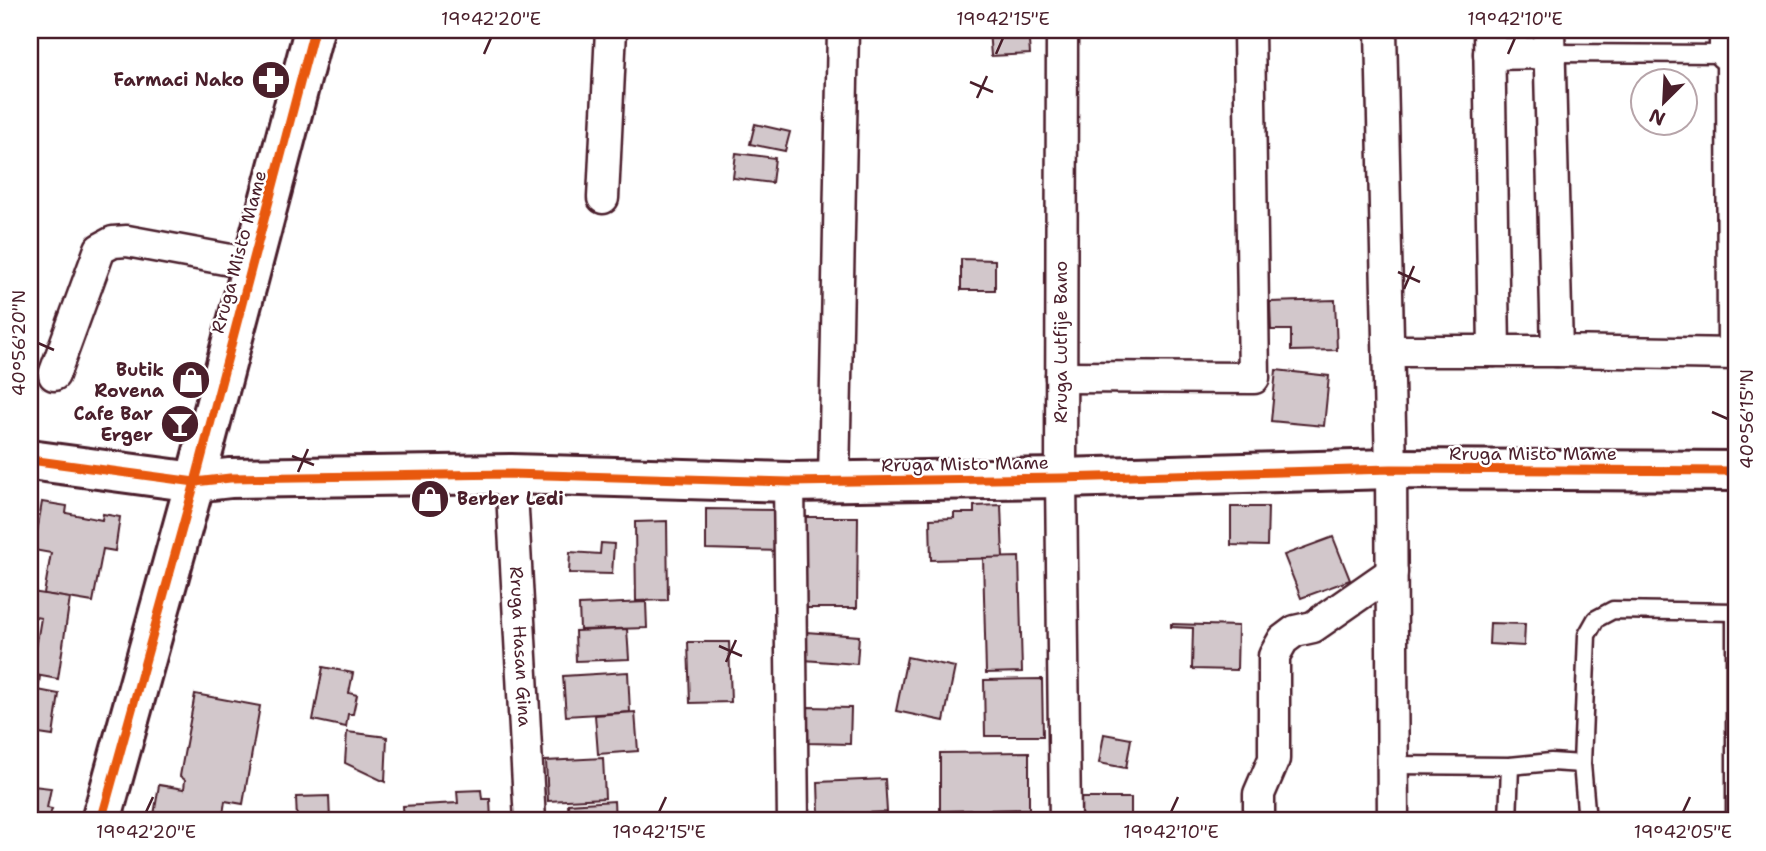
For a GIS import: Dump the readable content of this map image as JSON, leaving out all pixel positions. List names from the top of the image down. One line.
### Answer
{"streets":{"street":["Rruga Misto Mame","Rruga Lutfije Bano","Rruga Hasan Gina"]},"crossings":[["Rruga Misto Mame","Rruga Lutfije Bano"],["Rruga Misto Mame","Rruga Hasan Gina"]],"places":{"pharmacy":["Farmaci Nako"],"shop":["Butik Rovena","Berber Ledi"],"bar":["Cafe Bar Erger"]},"north":"bottom left","coordinates":["19°42'20\"E","19°42'15\"E","19°42'10\"E","40°56'20\"N","40°56'15\"N","19°42'05\"E"]}
